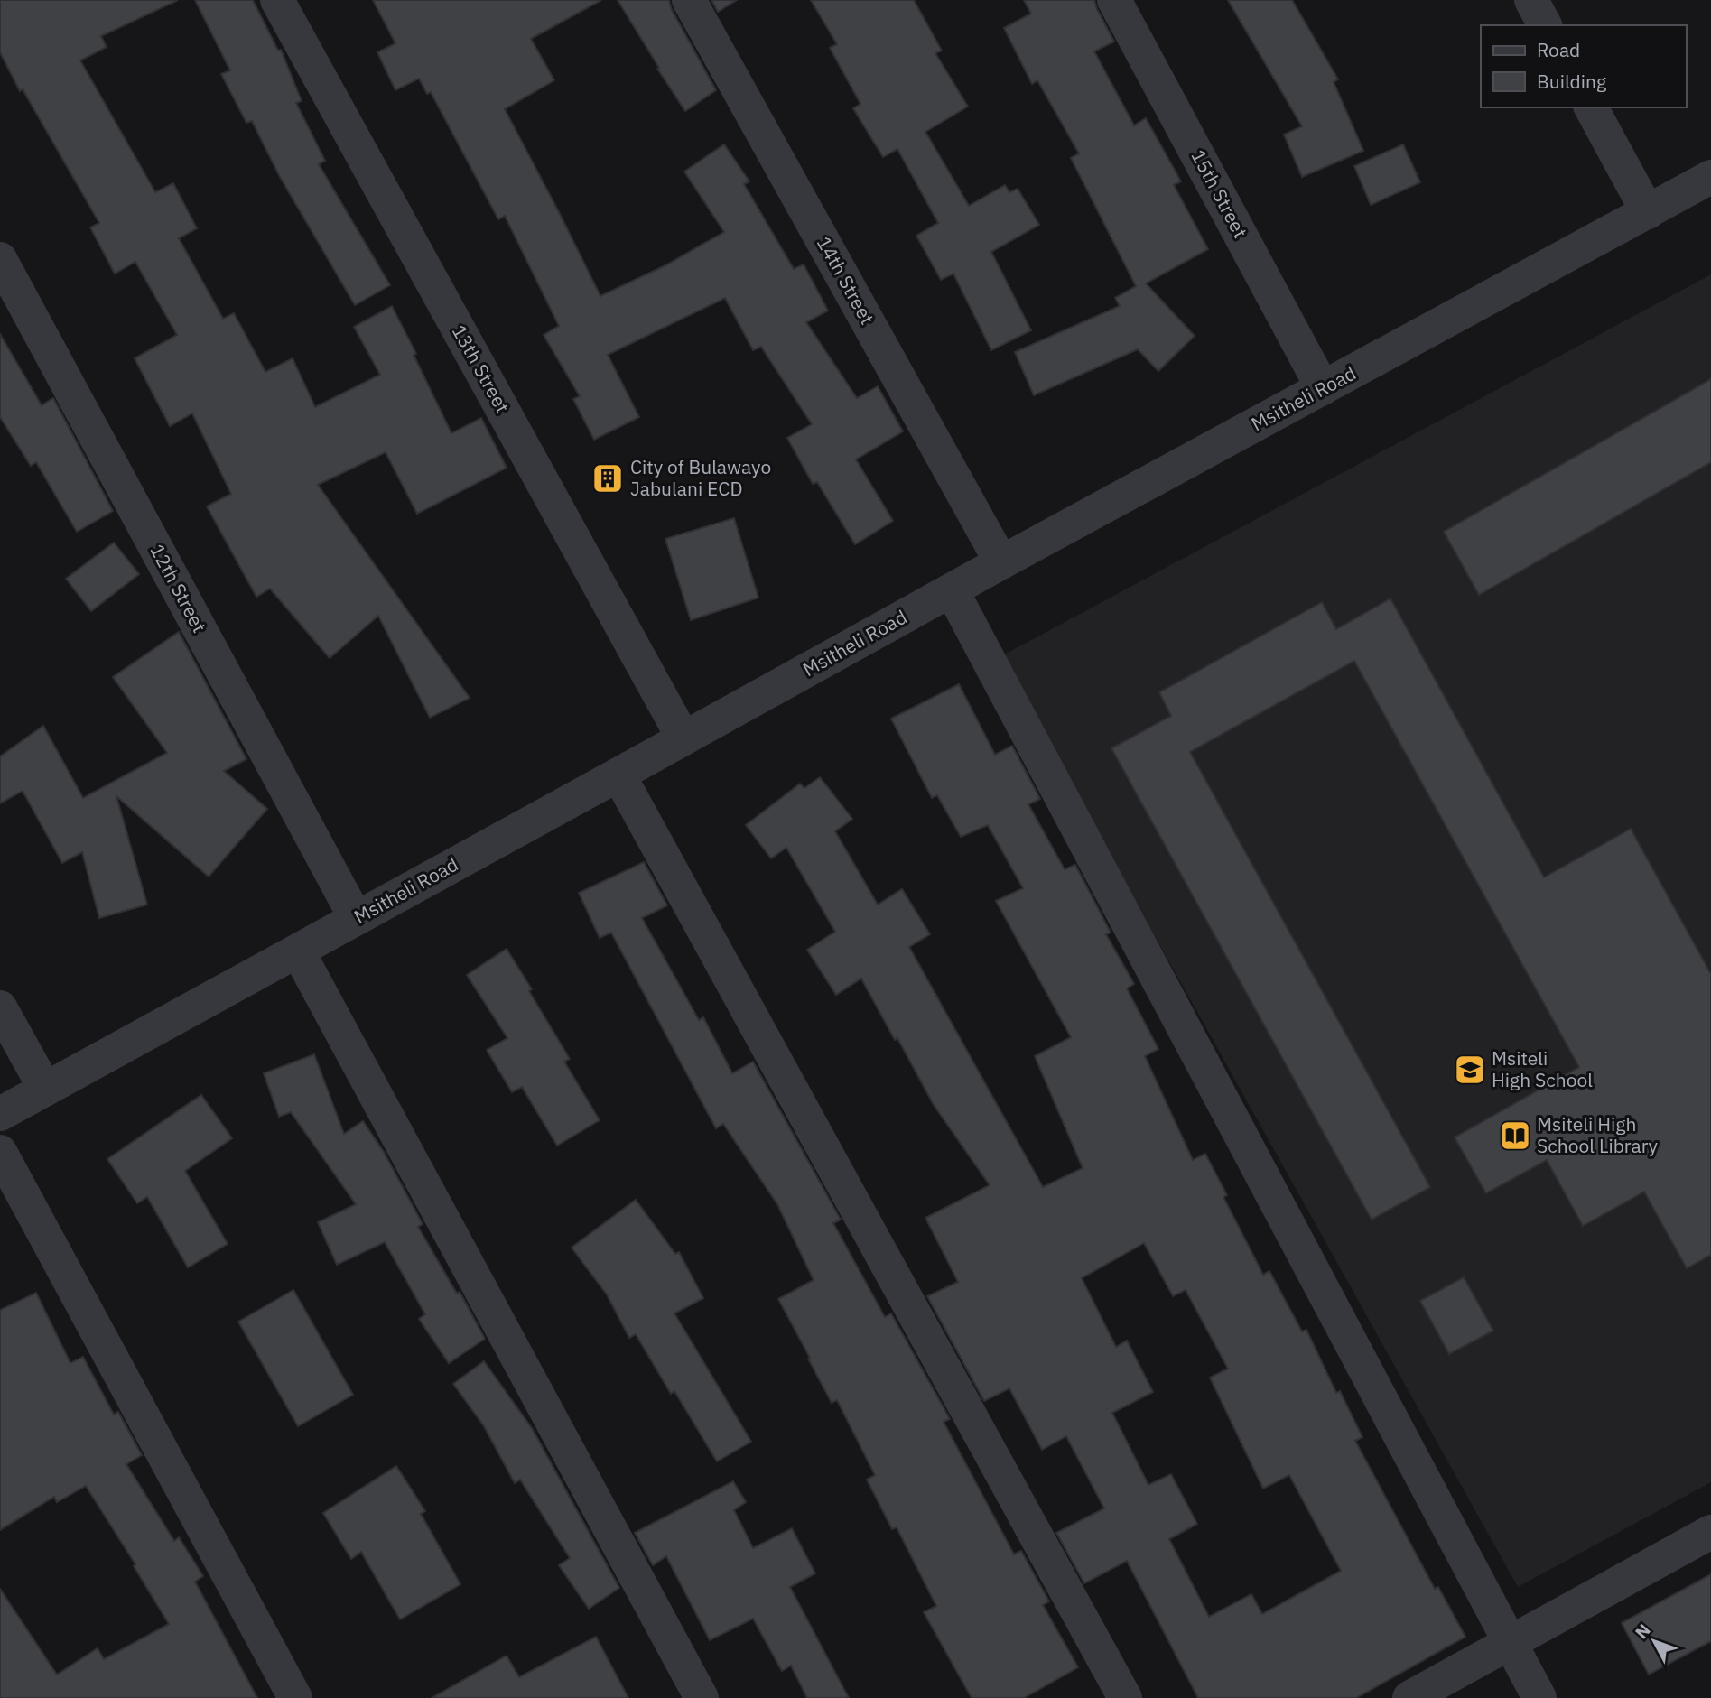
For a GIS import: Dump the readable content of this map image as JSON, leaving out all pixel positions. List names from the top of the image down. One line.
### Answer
{"streets":{"street":["15th Street","14th Street","13th Street","Msitheli Road","12th Street"]},"crossings":[["15th Street","Msitheli Road"],["14th Street","Msitheli Road"],["13th Street","Msitheli Road"],["Msitheli Road","12th Street"]],"places":{"building":["City of Bulawayo Jabulani ECD"],"school or university":["Msiteli High School"],"library":["Msiteli High School Library"]},"legend":["Road","Building"],"north":"top left"}
